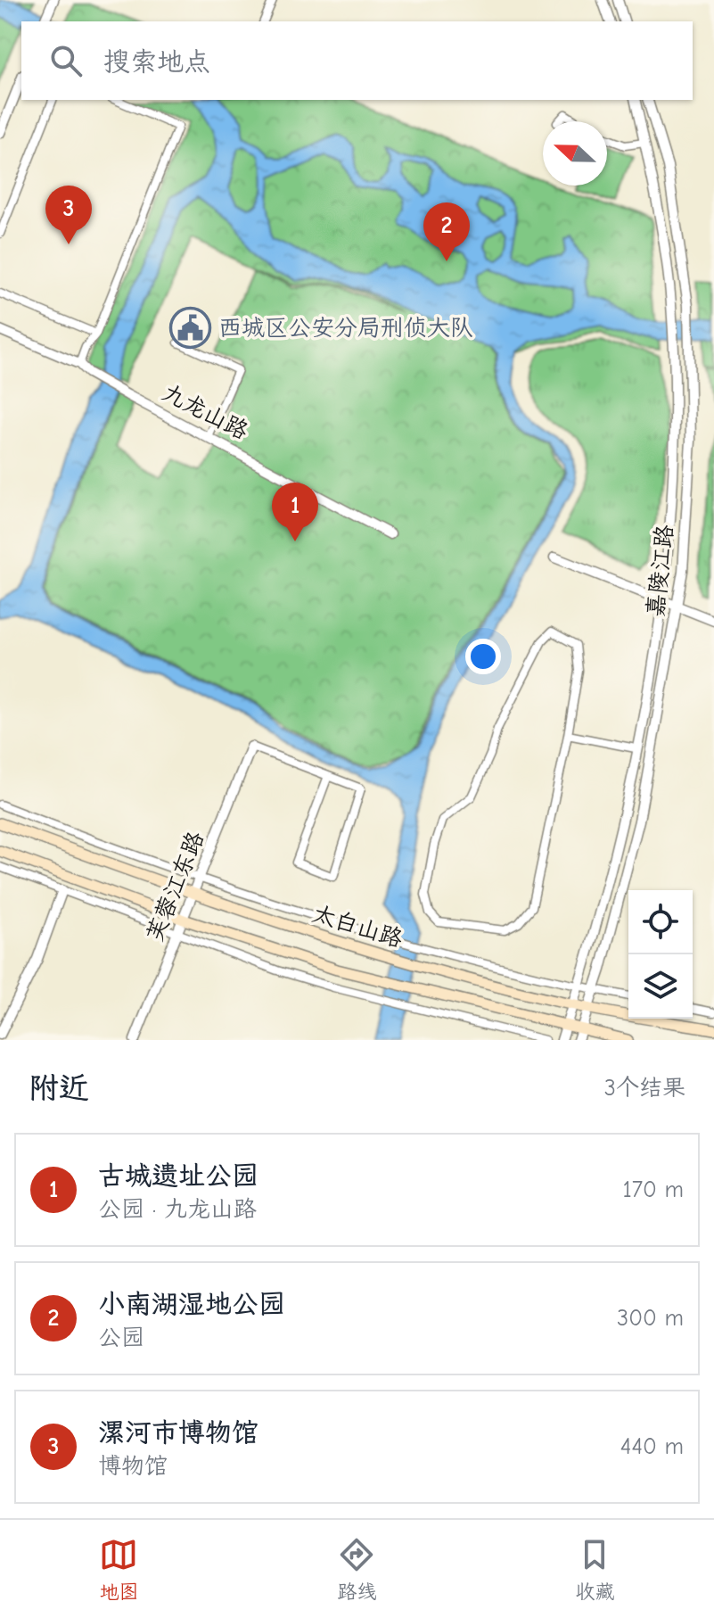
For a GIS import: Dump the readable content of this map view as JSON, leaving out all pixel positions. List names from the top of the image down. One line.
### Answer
{"streets":{"main road":["太白山路"],"street":["九龙山路","嘉陵江路","芙蓉江东路"]},"crossings":[["嘉陵江路","太白山路"],["芙蓉江东路","太白山路"]],"places":{"public building":["西城区公安分局刑侦大队"]},"north":"left","page":{"search":"搜索地点","pins":["3","2","1"],"heading":["附近","3个结果"],"list":[{"mark":"1","name":"古城遗址公园","note":"公园 · 九龙山路","value":"170 m"},{"mark":"2","name":"小南湖湿地公园","note":"公园","value":"300 m"},{"mark":"3","name":"漯河市博物馆","note":"博物馆","value":"440 m"}],"nav":["地图","路线","收藏"]}}
